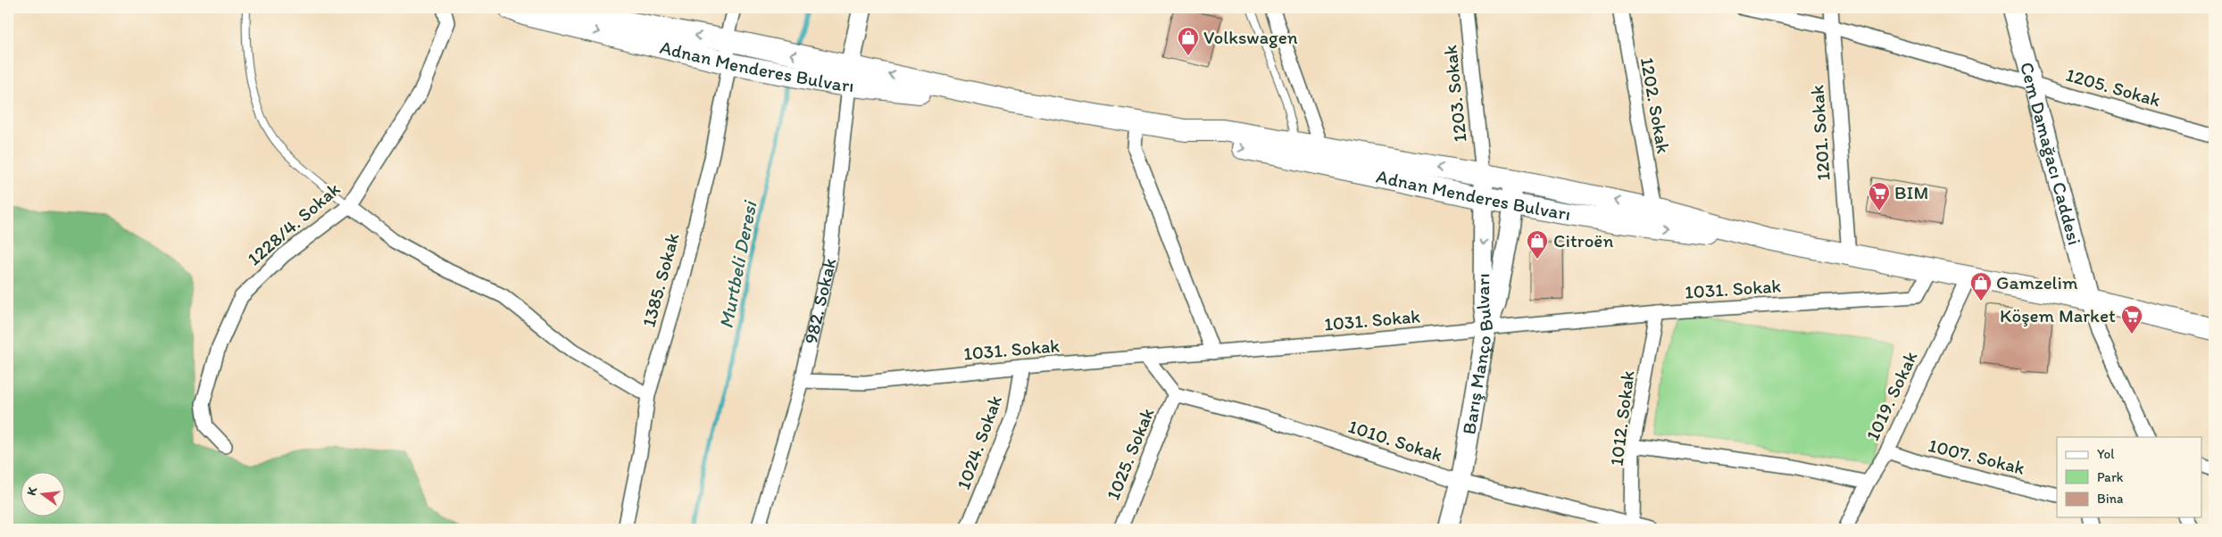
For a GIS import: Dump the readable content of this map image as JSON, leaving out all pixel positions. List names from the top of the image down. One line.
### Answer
{"streets":{"main road":["Adnan Menderes Bulvarı","Cem Damağacı Caddesi","Barış Manço Bulvarı"],"street":["1205. Sokak","1203. Sokak","1202. Sokak","1201. Sokak","1228/4. Sokak","1385. Sokak","1031. Sokak","982. Sokak","1019. Sokak","1012. Sokak","1010. Sokak","1024. Sokak","1025. Sokak","1007. Sokak"]},"crossings":[["Adnan Menderes Bulvarı","1203. Sokak"],["Adnan Menderes Bulvarı","1202. Sokak"],["Adnan Menderes Bulvarı","1201. Sokak"],["Adnan Menderes Bulvarı","Cem Damağacı Caddesi"],["Adnan Menderes Bulvarı","1385. Sokak"],["Adnan Menderes Bulvarı","1031. Sokak"],["Adnan Menderes Bulvarı","982. Sokak"],["Adnan Menderes Bulvarı","Barış Manço Bulvarı"],["Adnan Menderes Bulvarı","1019. Sokak"],["1205. Sokak","1201. Sokak"],["1205. Sokak","Cem Damağacı Caddesi"],["1203. Sokak","Barış Manço Bulvarı"],["1031. Sokak","982. Sokak"],["1031. Sokak","Barış Manço Bulvarı"],["1031. Sokak","1012. Sokak"],["1031. Sokak","1024. Sokak"],["Barış Manço Bulvarı","1010. Sokak"],["1019. Sokak","1007. Sokak"],["1012. Sokak","1010. Sokak"],["1010. Sokak","1025. Sokak"]],"water":["Murtbeli Deresi"],"places":{"shop":["Volkswagen","Citroën","Gamzelim"],"supermarket":["BIM","Köşem Market"]},"legend":["Yol","Park","Bina"],"north":"left"}
